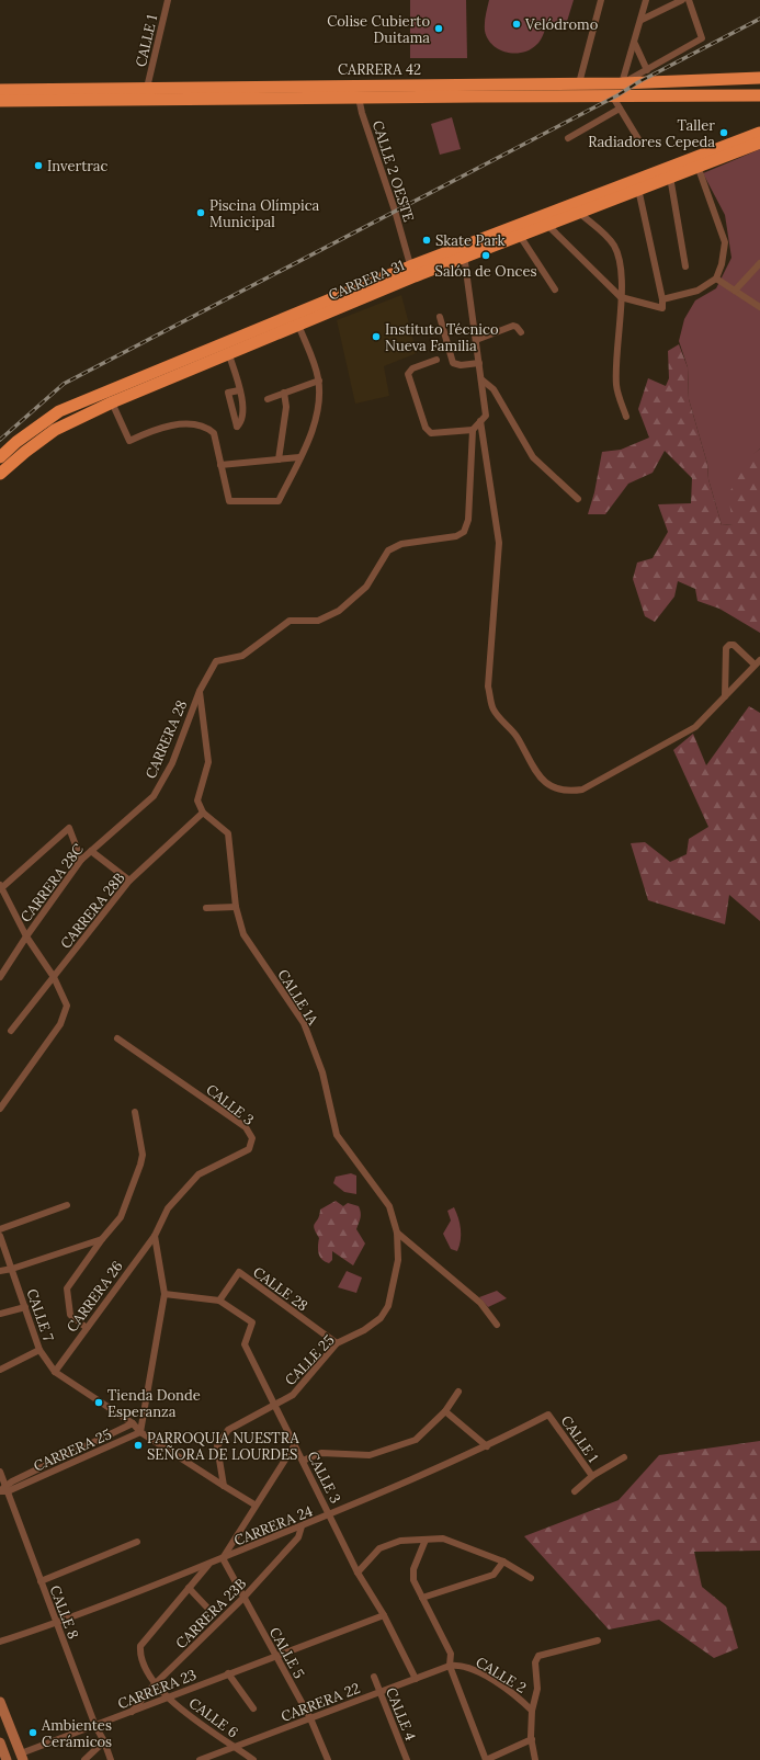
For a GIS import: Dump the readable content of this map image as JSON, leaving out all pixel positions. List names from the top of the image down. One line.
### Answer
{"streets":{"highway":["CARRERA 42","CARRERA 31"],"street":["CALLE 1","CALLE 2 OESTE","CARRERA 28","CARRERA 28C","CARRERA 28B","CALLE 1A","CALLE 3","CALLE 28","CARRERA 26","CALLE 7","CALLE 25","CARRERA 25","CARRERA 24","CALLE 8","CARRERA 23B","CALLE 5","CALLE 2","CARRERA 23","CARRERA 22","CALLE 4","CALLE 6"]},"crossings":[["CALLE 1","CARRERA 42"],["CALLE 1","CARRERA 24"],["CARRERA 42","CALLE 2 OESTE"],["CALLE 2 OESTE","CARRERA 31"],["CARRERA 28","CARRERA 28C"],["CARRERA 28B","CALLE 1A"],["CALLE 1A","CALLE 25"],["CALLE 3","CALLE 28"],["CALLE 3","CARRERA 26"],["CALLE 3","CALLE 25"],["CALLE 3","CARRERA 24"],["CALLE 3","CARRERA 23"],["CALLE 3","CARRERA 22"],["CALLE 28","CALLE 25"],["CARRERA 26","CALLE 7"],["CALLE 7","CALLE 25"],["CALLE 7","CARRERA 25"],["CARRERA 25","CALLE 8"],["CARRERA 24","CALLE 8"],["CARRERA 24","CARRERA 23B"],["CARRERA 24","CALLE 5"],["CALLE 8","CARRERA 23"],["CARRERA 23B","CALLE 5"],["CARRERA 23B","CARRERA 23"],["CARRERA 23B","CALLE 6"],["CALLE 5","CARRERA 23"],["CALLE 5","CARRERA 22"],["CALLE 2","CARRERA 22"],["CARRERA 23","CALLE 6"],["CARRERA 22","CALLE 4"],["CARRERA 22","CALLE 6"]],"places":["Velódromo","Colise Cubierto Duitama","Taller Radiadores Cepeda","Invertrac","Piscina Olímpica Municipal","Skate Park","Salón de Onces","Instituto Técnico Nueva Familia","Tienda Donde Esperanza","PARROQUIA NUESTRA SEÑORA DE LOURDES","Ambientes Cerámicos"]}
